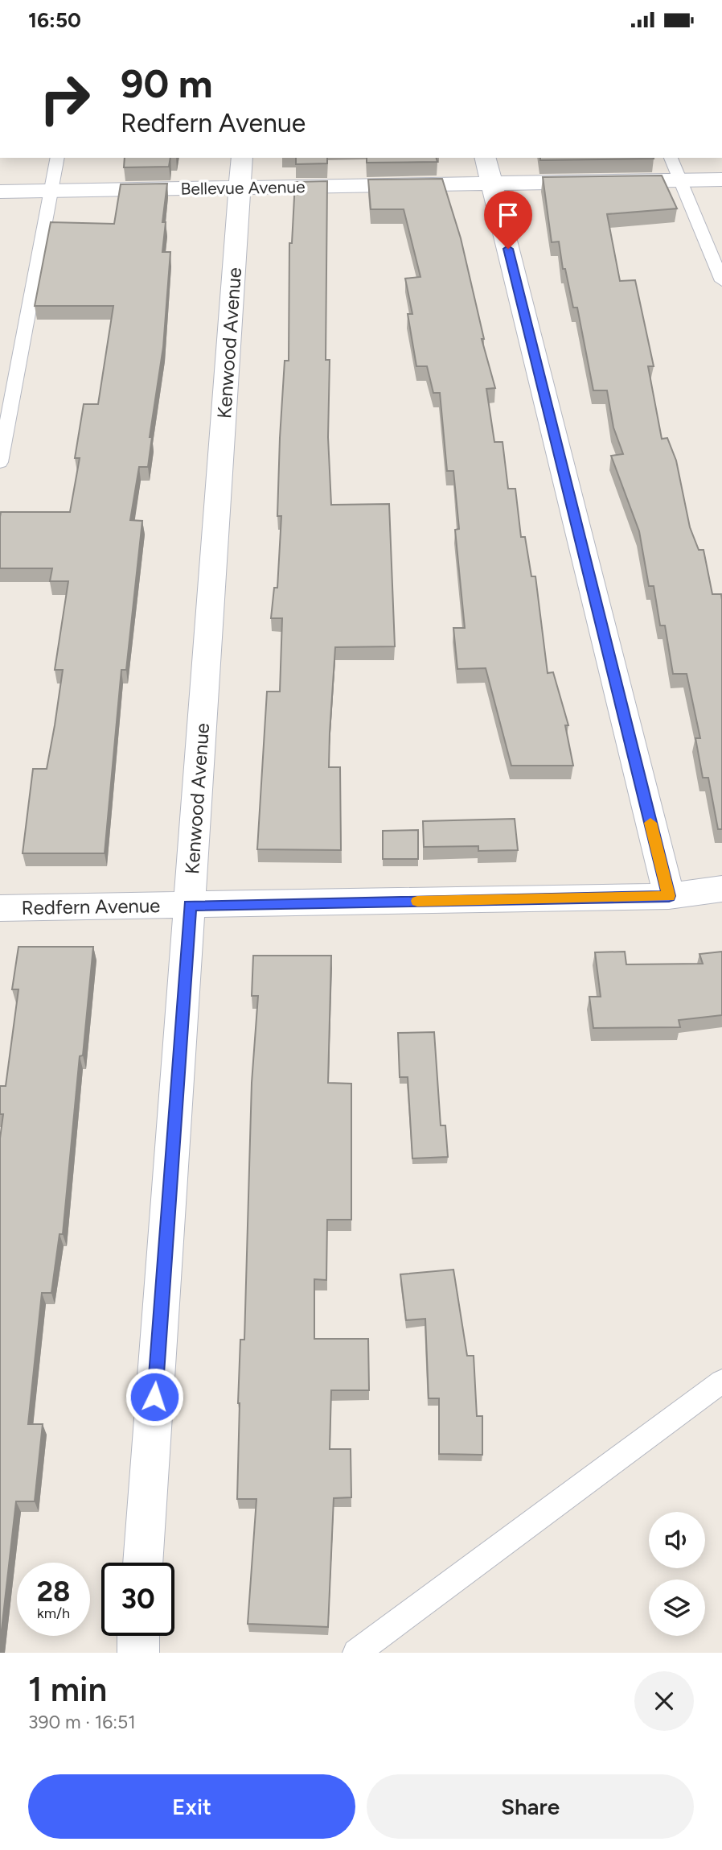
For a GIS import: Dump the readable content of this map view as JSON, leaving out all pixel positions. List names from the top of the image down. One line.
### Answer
{"streets":{"street":["Bellevue Avenue","Kenwood Avenue","Redfern Avenue"]},"crossings":[["Bellevue Avenue","Kenwood Avenue"],["Kenwood Avenue","Redfern Avenue"]],"page":{"status":"16:50","turn":["90 m","Redfern Avenue"],"speed":"28 km/h","limit":"30","heading":["1 min","390 m · 16:51"],"buttons":["Exit","Share"]}}
